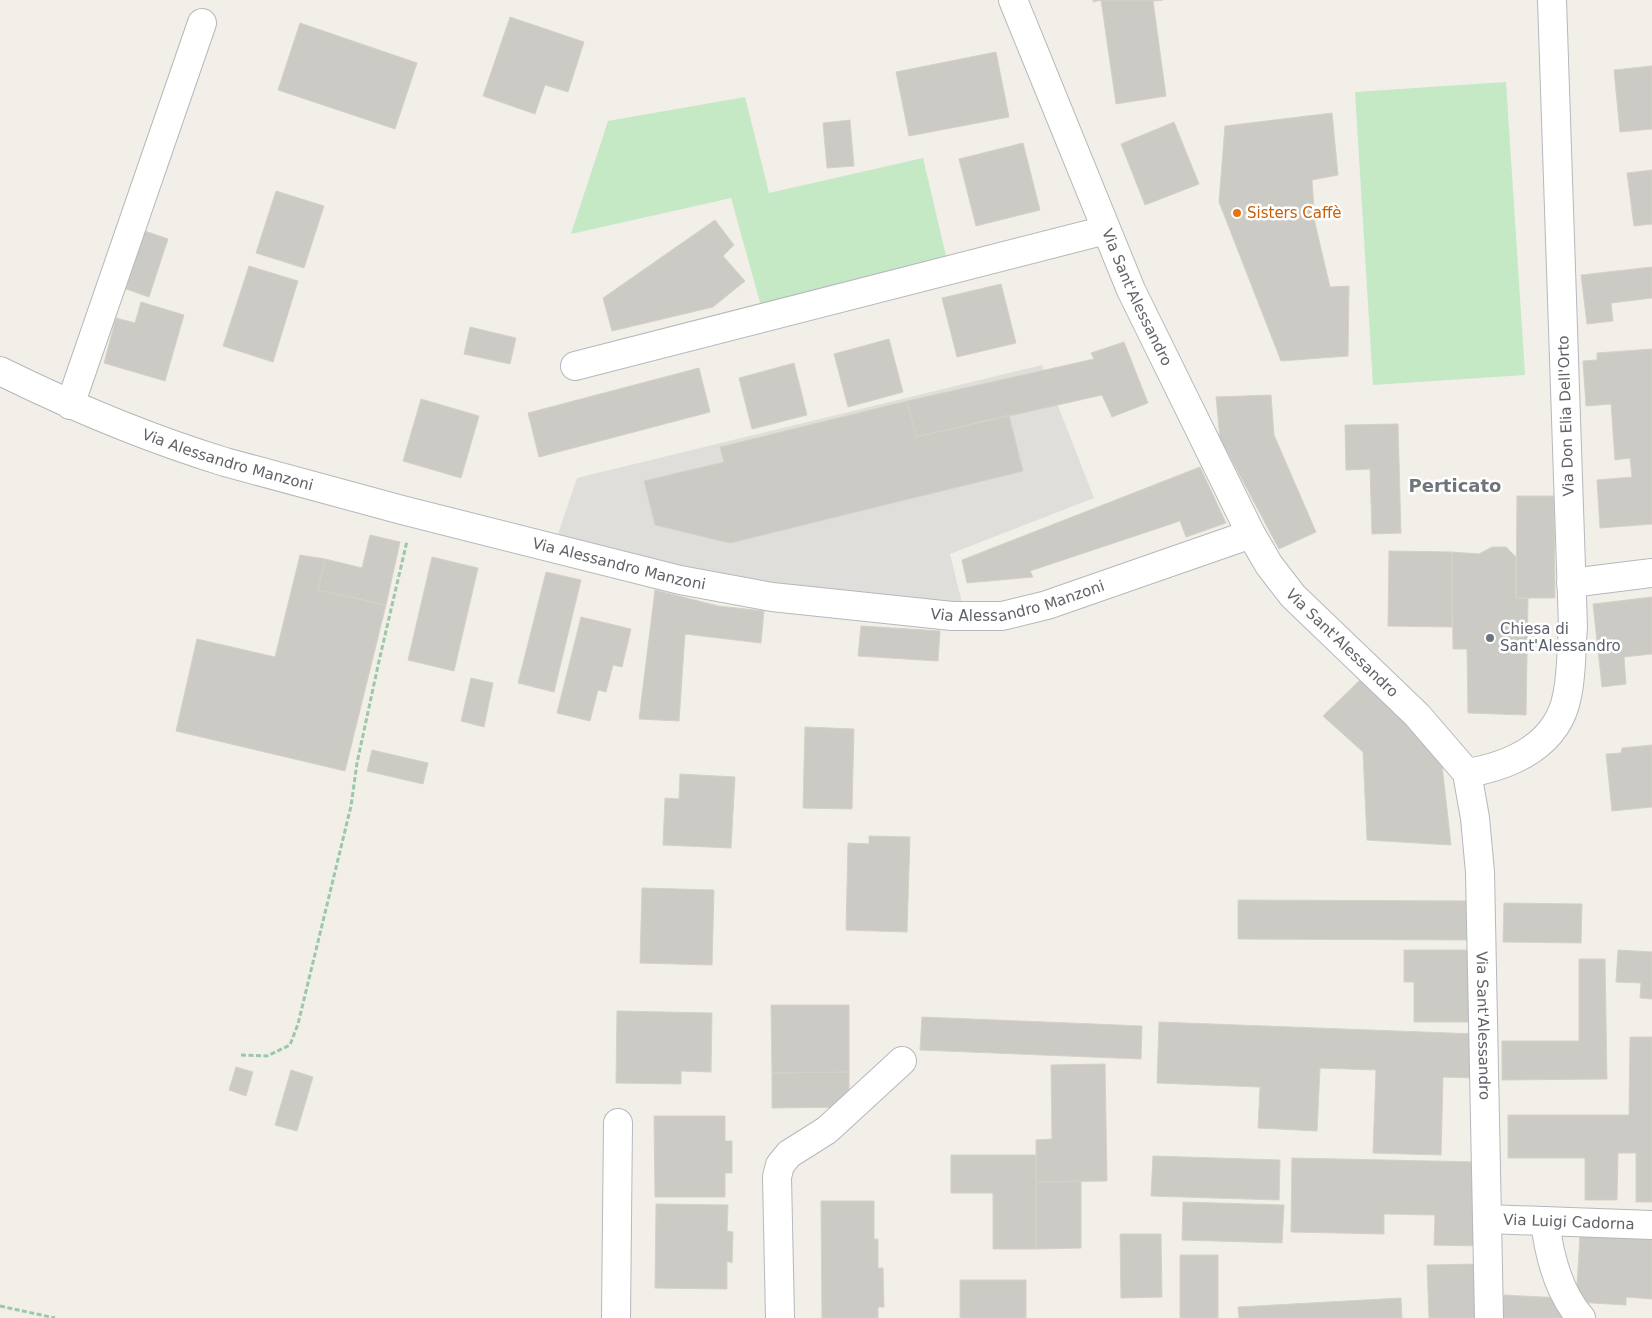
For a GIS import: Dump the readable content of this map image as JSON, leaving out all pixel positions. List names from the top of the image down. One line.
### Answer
{"streets":{"street":["Via Sant'Alessandro","Via Don Elia Dell'Orto","Via Alessandro Manzoni","Via Luigi Cadorna"]},"crossings":[["Via Sant'Alessandro","Via Don Elia Dell'Orto"],["Via Sant'Alessandro","Via Alessandro Manzoni"],["Via Sant'Alessandro","Via Luigi Cadorna"]],"districts":["Perticato"],"places":["Sisters Caffè","Chiesa di Sant'Alessandro"]}
